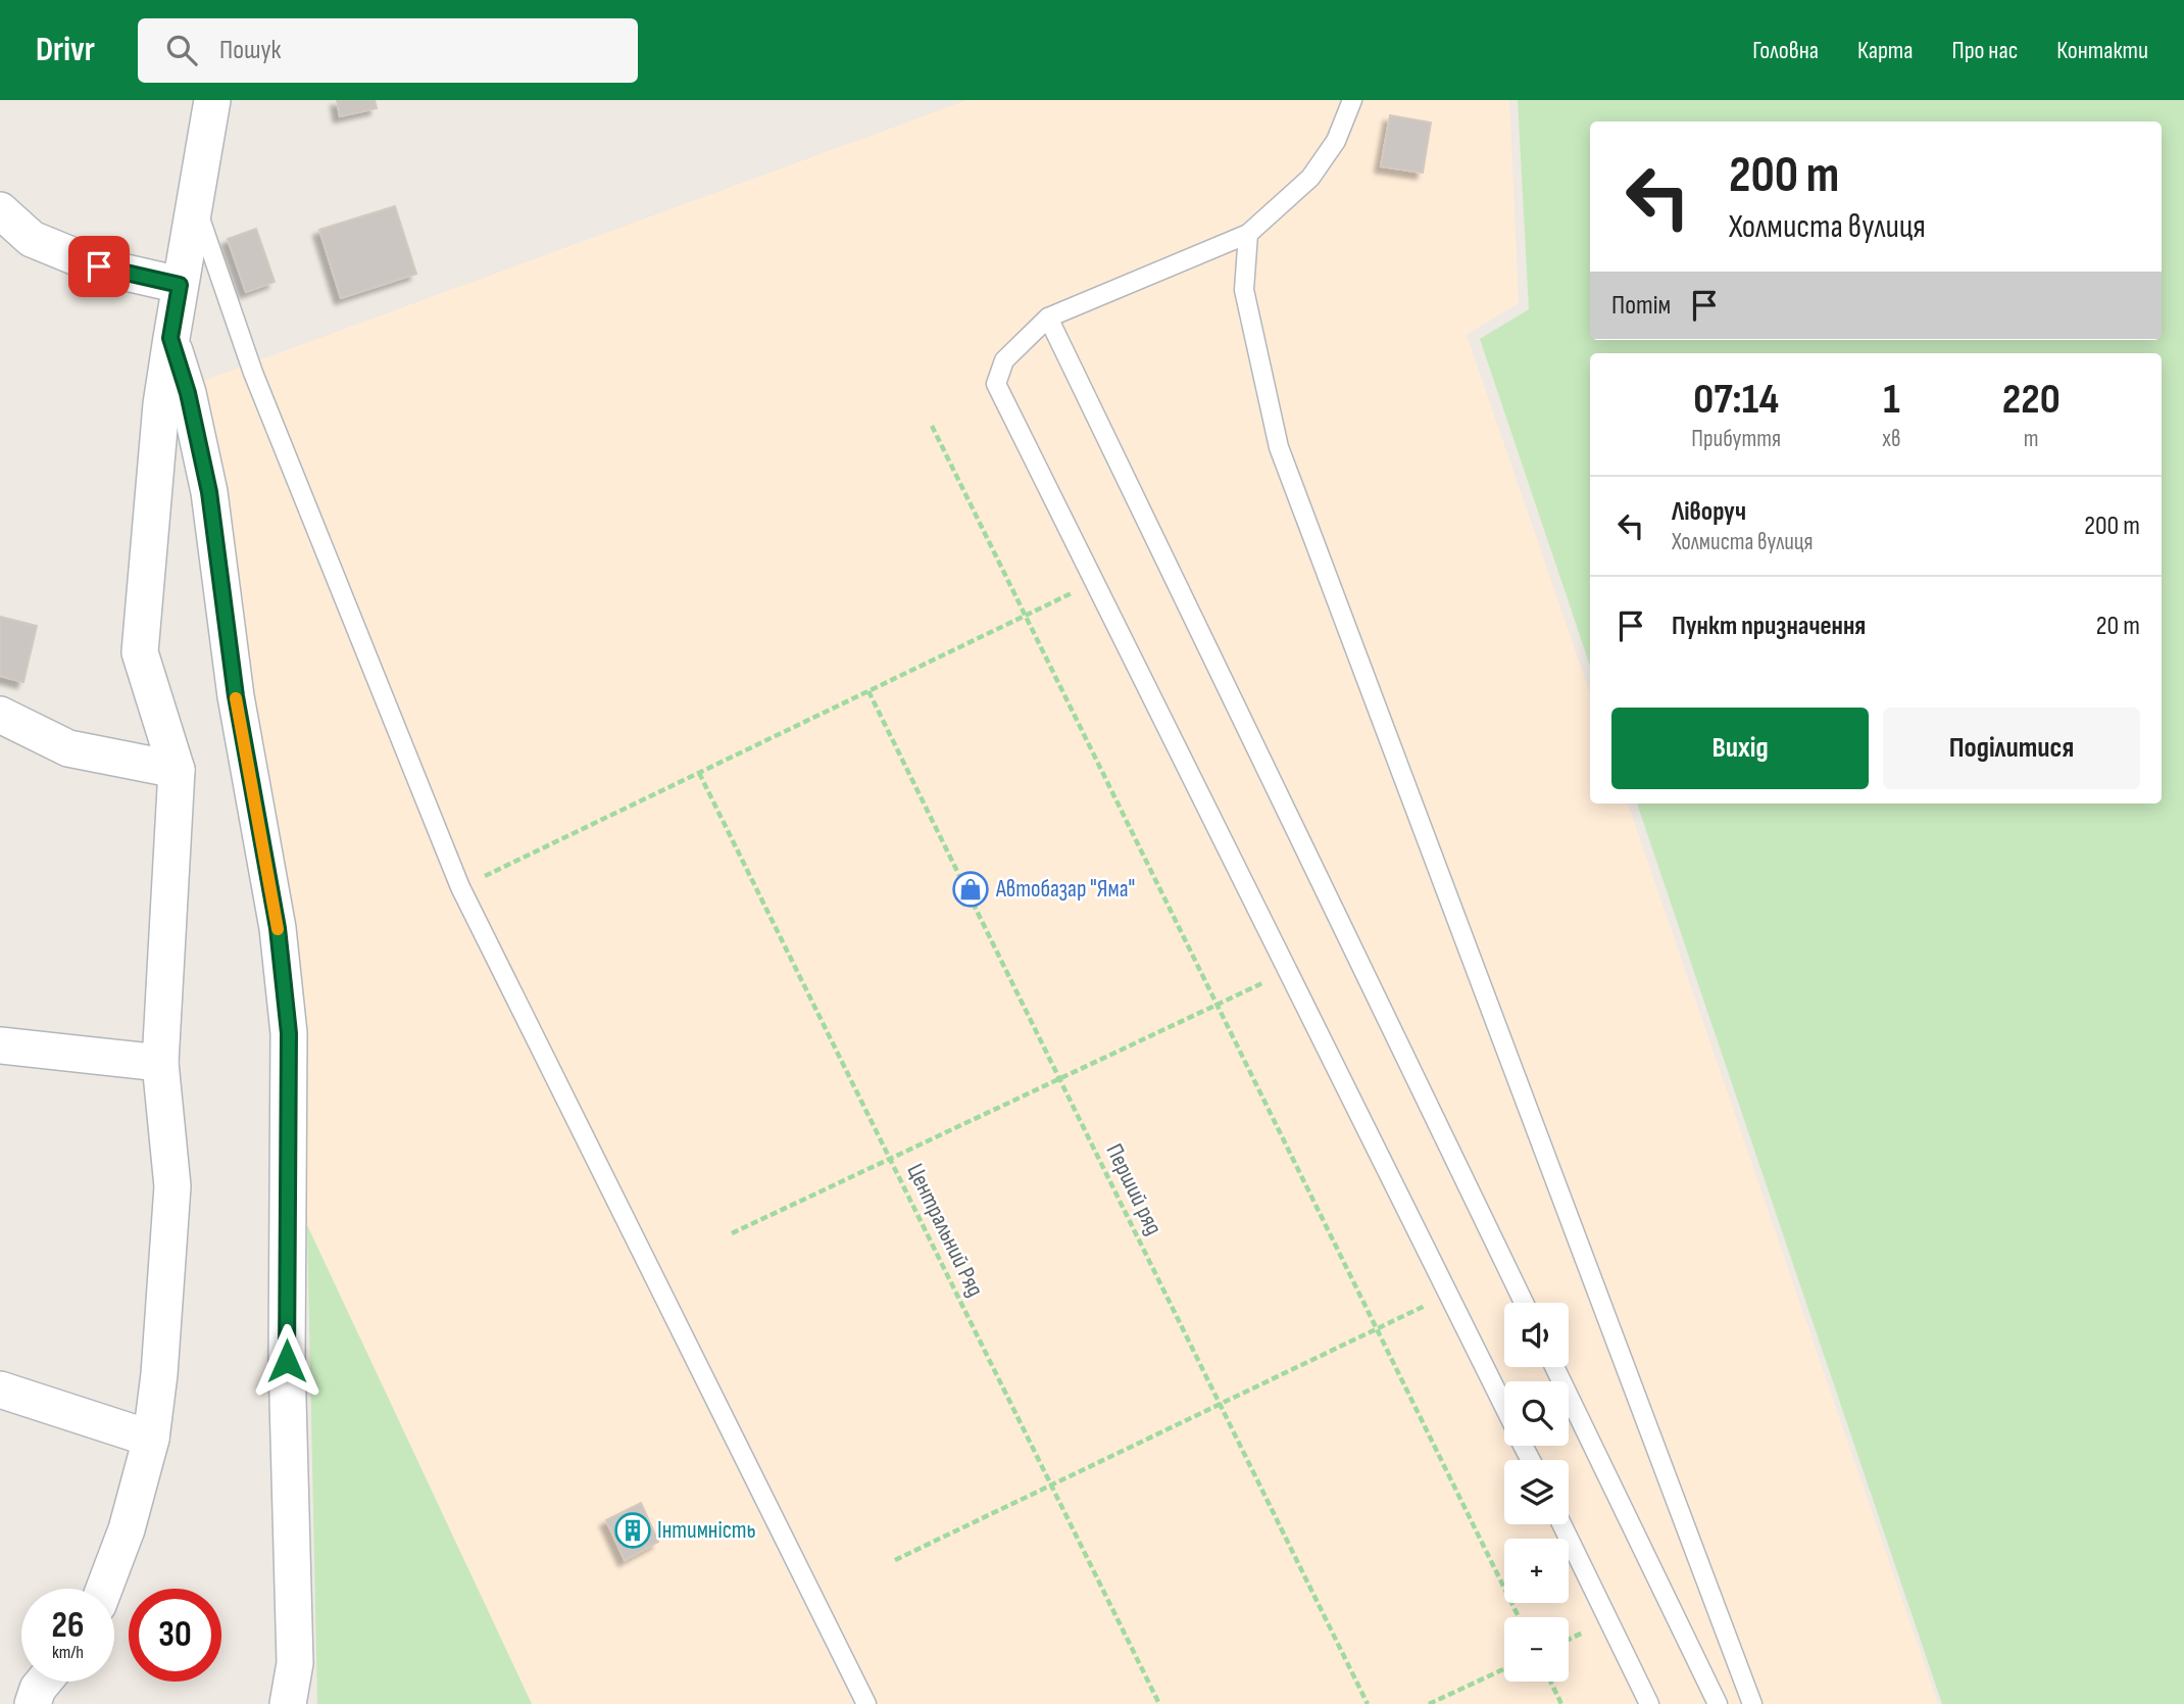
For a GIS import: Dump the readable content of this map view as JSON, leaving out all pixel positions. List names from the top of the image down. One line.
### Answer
{"streets":{"path":["Перший ряд","Центральний Ряд"]},"places":{"shop":["Автобазар \"Яма\""],"building":["Інтимність"]},"page":{"header":"Drivr","search":"Пошук","nav":["Головна","Карта","Про нас","Контакти"],"turn":["200 m","Холмиста вулиця"],"then":"Потім","eta":["07:14","Прибуття","1","хв","220","m"],"list":[{"name":"Ліворуч","note":"Холмиста вулиця","value":"200 m"},{"name":"Пункт призначення","value":"20 m"}],"buttons":["Вихід","Поділитися"],"map_buttons":["+","−"],"speed":"26 km/h","limit":"30"}}
